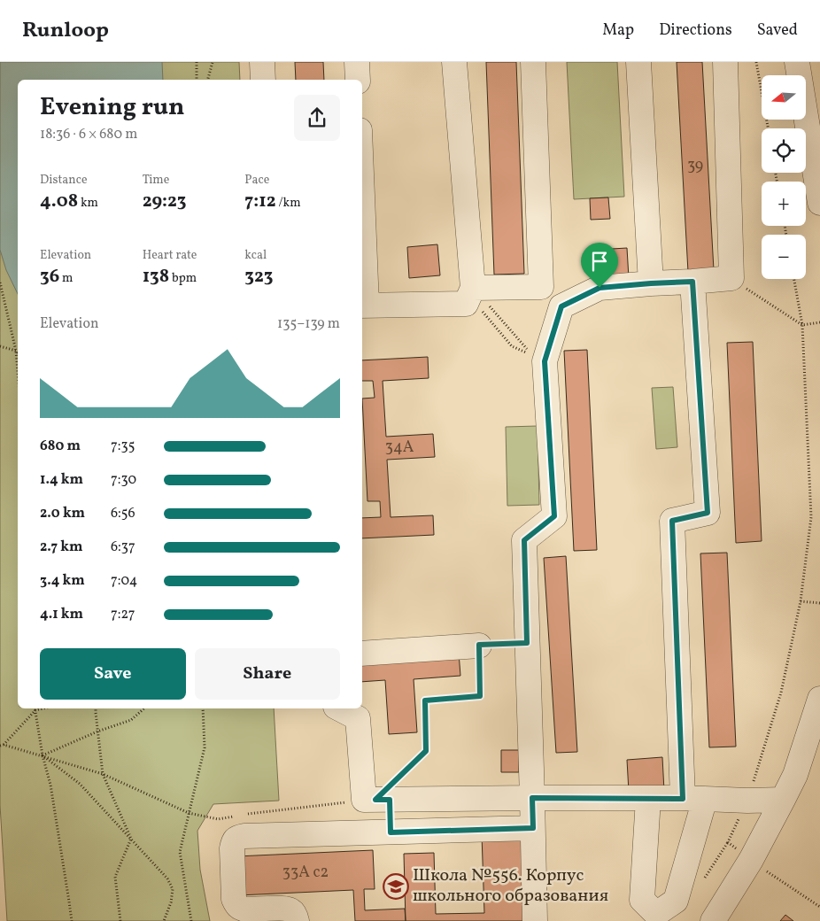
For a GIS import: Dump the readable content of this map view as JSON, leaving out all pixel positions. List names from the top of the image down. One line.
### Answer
{"places":{"school or university":["Школа №556. Корпус школьного образования"]},"house_numbers":["39","34А","33А с2"],"north":"left","page":{"header":"Runloop","nav":["Map","Directions","Saved"],"map_buttons":["+","−"],"heading":["Evening run","18:36 · 6 × 680 m"],"stats":[["Distance","4.08 km"],["Time","29:23"],["Pace","7:12 /km"],["Elevation","36 m"],["Heart rate","138 bpm"],["kcal","323"]],"chart":["Elevation","135–139 m"],"list":[{"name":"680 m","note":"7:35"},{"name":"1.4 km","note":"7:30"},{"name":"2.0 km","note":"6:56"},{"name":"2.7 km","note":"6:37"},{"name":"3.4 km","note":"7:04"},{"name":"4.1 km","note":"7:27"}],"buttons":["Save","Share"]}}
